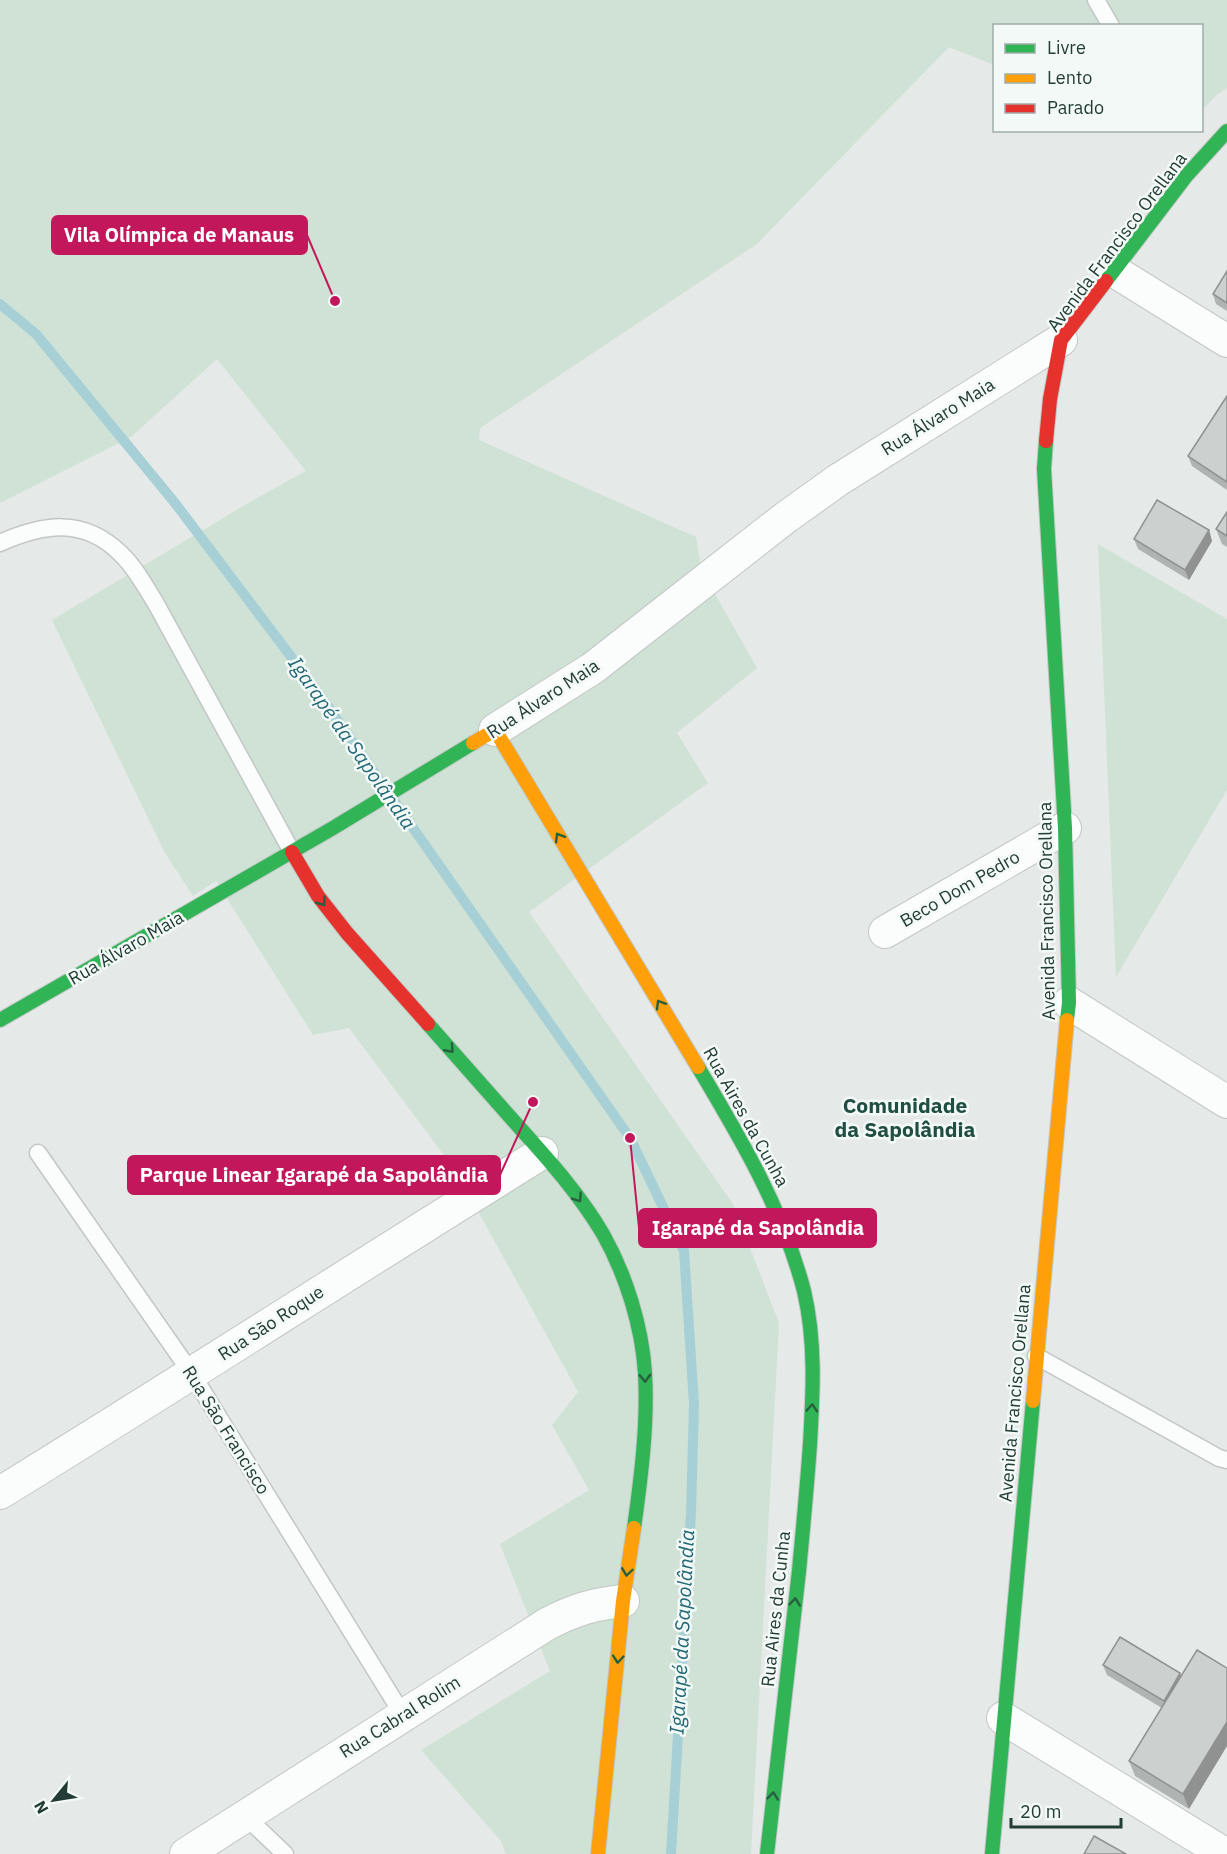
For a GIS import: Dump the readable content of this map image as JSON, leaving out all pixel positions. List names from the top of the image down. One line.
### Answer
{"streets":{"street":["Avenida Francisco Orellana","Rua Álvaro Maia","Beco Dom Pedro","Rua Aires da Cunha","Rua São Roque","Rua Cabral Rolim"],"lane":["Rua São Francisco"]},"crossings":[["Avenida Francisco Orellana","Rua Álvaro Maia"],["Avenida Francisco Orellana","Beco Dom Pedro"],["Rua Álvaro Maia","Rua Aires da Cunha"],["Rua São Roque","Rua São Francisco"],["Rua São Francisco","Rua Cabral Rolim"]],"one_way":["Rua Aires da Cunha"],"districts":["Comunidade da Sapolândia"],"water":["Igarapé da Sapolândia"],"places":["Vila Olímpica de Manaus","Parque Linear Igarapé da Sapolândia","Igarapé da Sapolândia"],"legend":["Livre","Lento","Parado"],"scale_bar":"20 m","north":"bottom left"}
